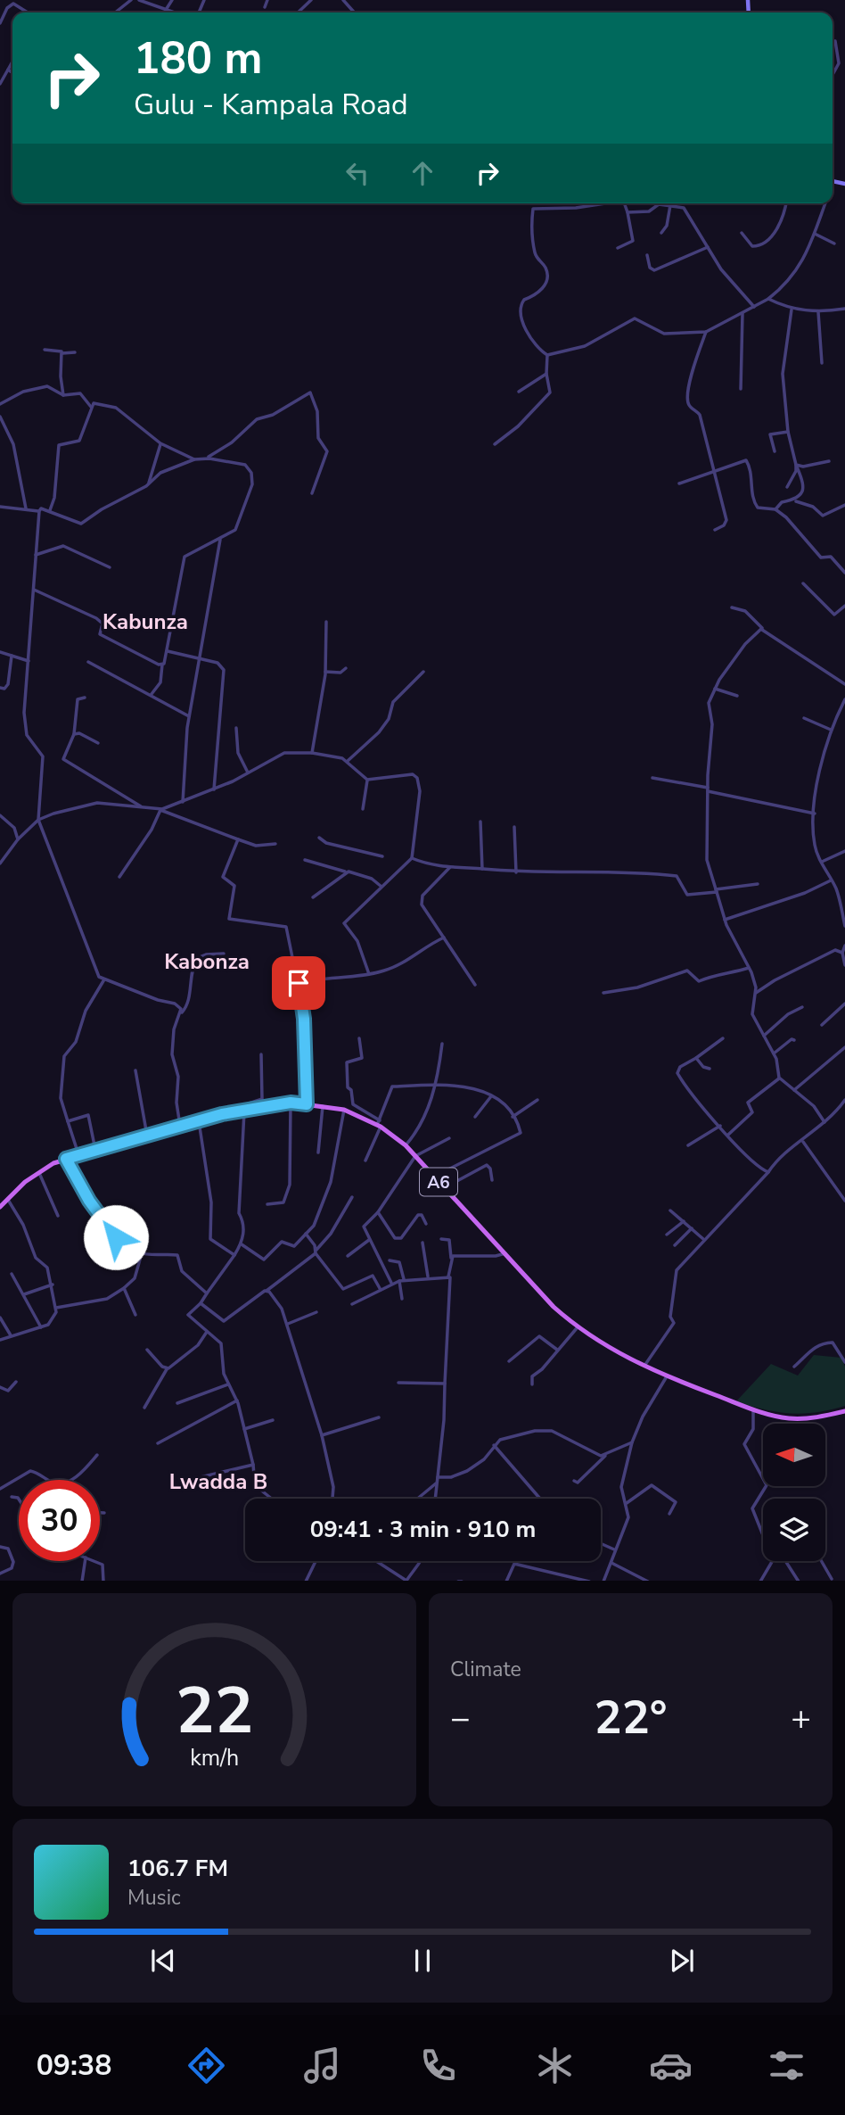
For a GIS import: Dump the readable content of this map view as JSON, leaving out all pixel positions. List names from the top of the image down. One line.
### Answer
{"streets":{"main road":["A6"]},"districts":["Kabunza","Kabonza","Lwadda B"],"north":"left","page":{"turn":["180 m","Gulu - Kampala Road"],"limit":"30","trip":"09:41 · 3 min · 910 m","tile":"Climate","heat":["−","22°","+"],"song":["106.7 FM","Music"],"tabs":"09:38","gauge":["22","km/h"]}}
